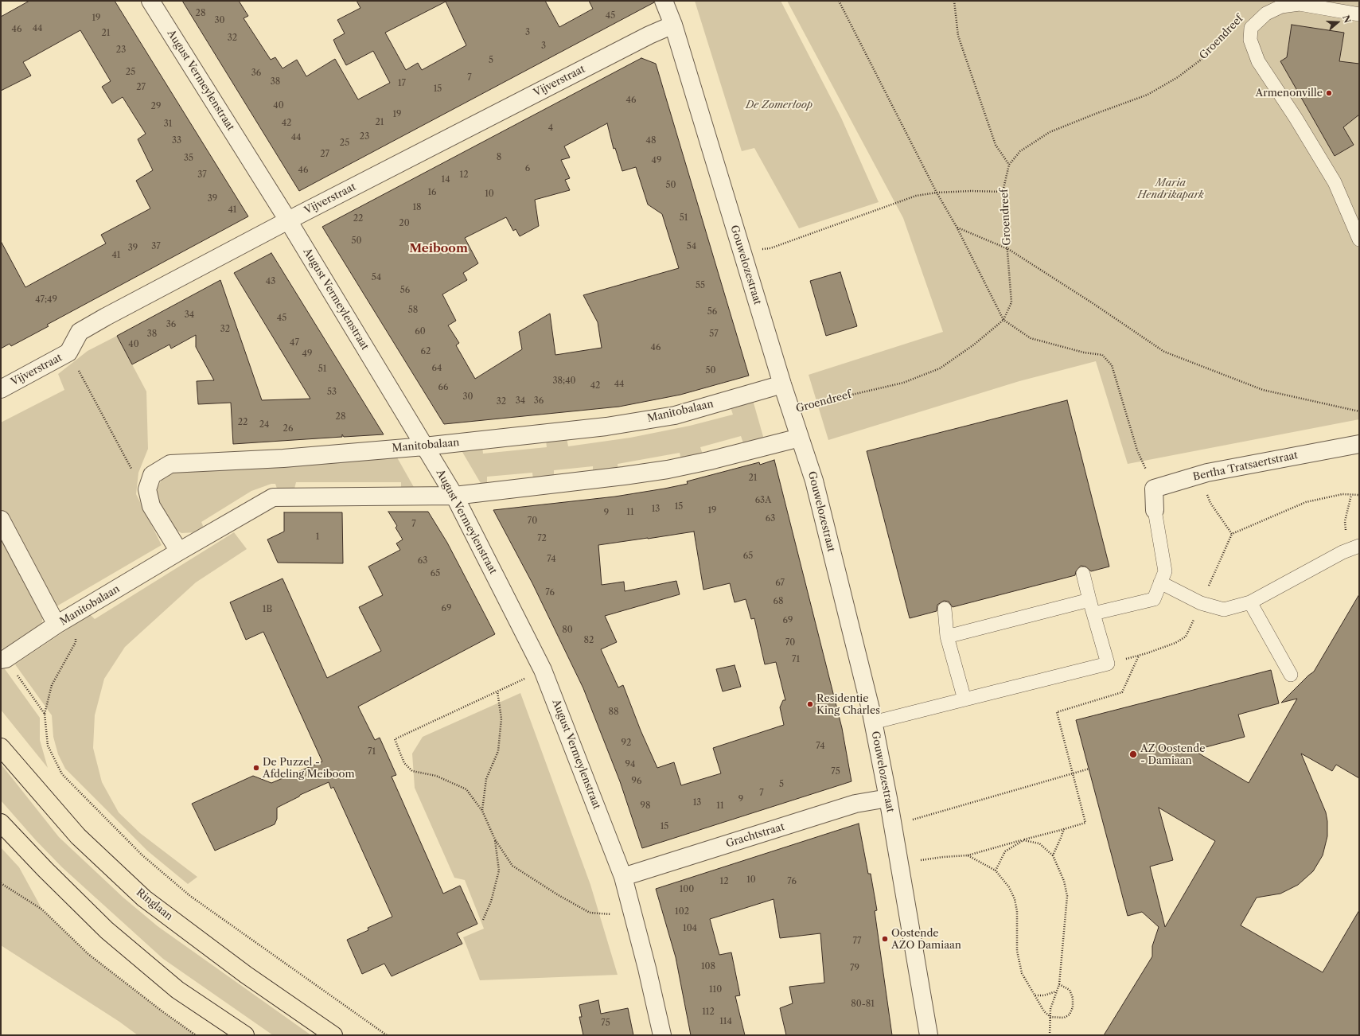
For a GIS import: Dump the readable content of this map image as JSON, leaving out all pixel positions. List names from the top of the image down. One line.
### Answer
{"streets":{"main road":["Ringlaan"],"street":["August Vermeylenstraat","Vijverstraat","Gouwelozestraat","Manitobalaan","Bertha Tratsaertstraat","Grachtstraat"],"lane":["Groendreef"]},"crossings":[["Groendreef","Gouwelozestraat"],["August Vermeylenstraat","Vijverstraat"],["August Vermeylenstraat","Manitobalaan"],["August Vermeylenstraat","Grachtstraat"],["Vijverstraat","Gouwelozestraat"],["Gouwelozestraat","Manitobalaan"],["Gouwelozestraat","Grachtstraat"]],"districts":["Meiboom"],"parks":["De Zomerloop","Maria Hendrikapark"],"places":["Armenonville","Residentie King Charles","AZ Oostende - Damiaan","De Puzzel - Afdeling Meiboom","Oostende AZO Damiaan"],"house_numbers":["28","45","19","30","44","46","3","21","32","3","23","5","25","36","7","38","17","27","15","46","40","29","19","21","42","31","4","23","44","33","48","25","27","8","35","49","6","46","37","12","14","50","16","10","39","18","41","51","22","20","50","37","54","39","41","54","43","55","56","47;49","58","56","34","45","36","32","60","38","57","47","40","46","62","49","64","51","50","38;40","44","42","66","53","30","34","36","32","28","22","24","26","21","63A","15","13","19","11","9","63","70","7","1","72","65","74","63","65","67","76","68","69","1B","69","80","82","70","71","88","92","74","71","94","75","96","5","7","9","13","98","11","15","10","12","76","100","102","104","77","108","79","110","80-81","112","114","75"],"north":"right"}
